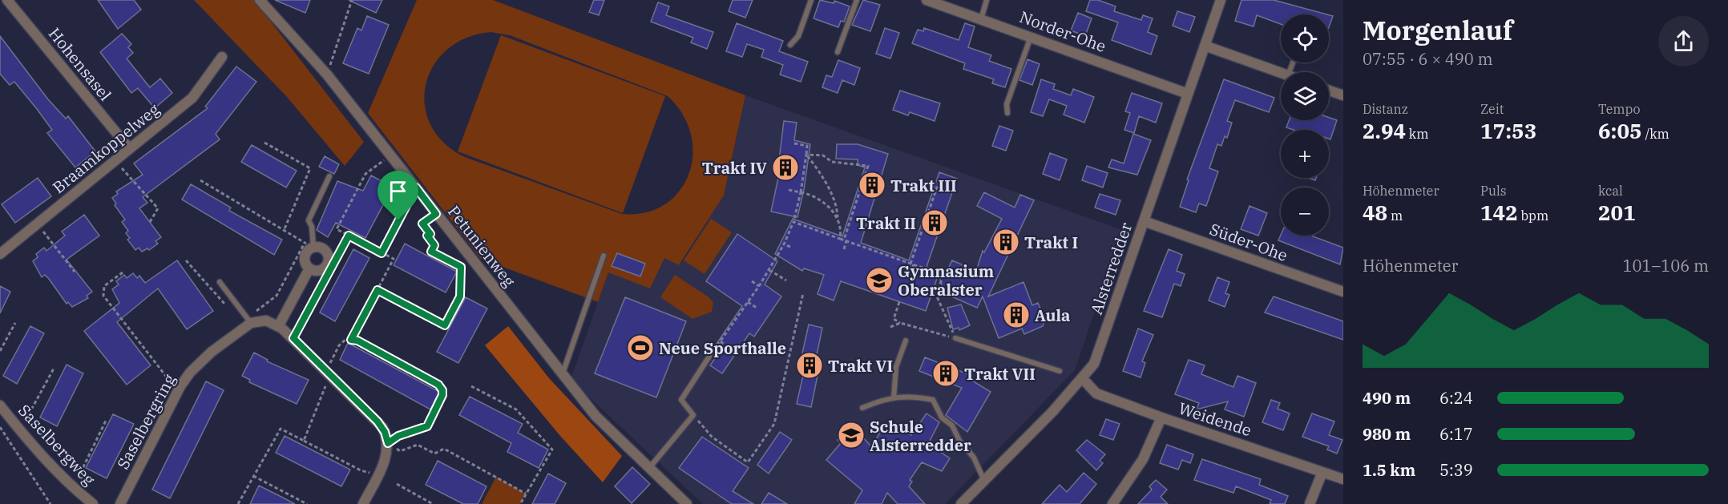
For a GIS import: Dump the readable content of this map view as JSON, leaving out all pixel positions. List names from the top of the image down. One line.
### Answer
{"streets":{"street":["Norder-Ohe","Hohensasel","Braamkoppelweg","Süder-Ohe","Petunienweg","Alsterredder","Weidende","Saselbergring","Saselbergweg"]},"crossings":[["Norder-Ohe","Alsterredder"],["Hohensasel","Braamkoppelweg"],["Süder-Ohe","Alsterredder"],["Alsterredder","Weidende"]],"places":{"building":["Trakt IV","Trakt III","Trakt II","Trakt I","Aula","Trakt VI","Trakt VII"],"school or university":["Gymnasium Oberalster","Schule Alsterredder"],"sports":["Neue Sporthalle"]},"page":{"heading":["Morgenlauf","07:55 · 6 × 490 m"],"map_buttons":["+","−"],"stats":[["Distanz","2.94 km"],["Zeit","17:53"],["Tempo","6:05 /km"],["Höhenmeter","48 m"],["Puls","142 bpm"],["kcal","201"]],"chart":["Höhenmeter","101–106 m"],"list":[{"name":"490 m","note":"6:24"},{"name":"980 m","note":"6:17"},{"name":"1.5 km","note":"5:39"}]}}
